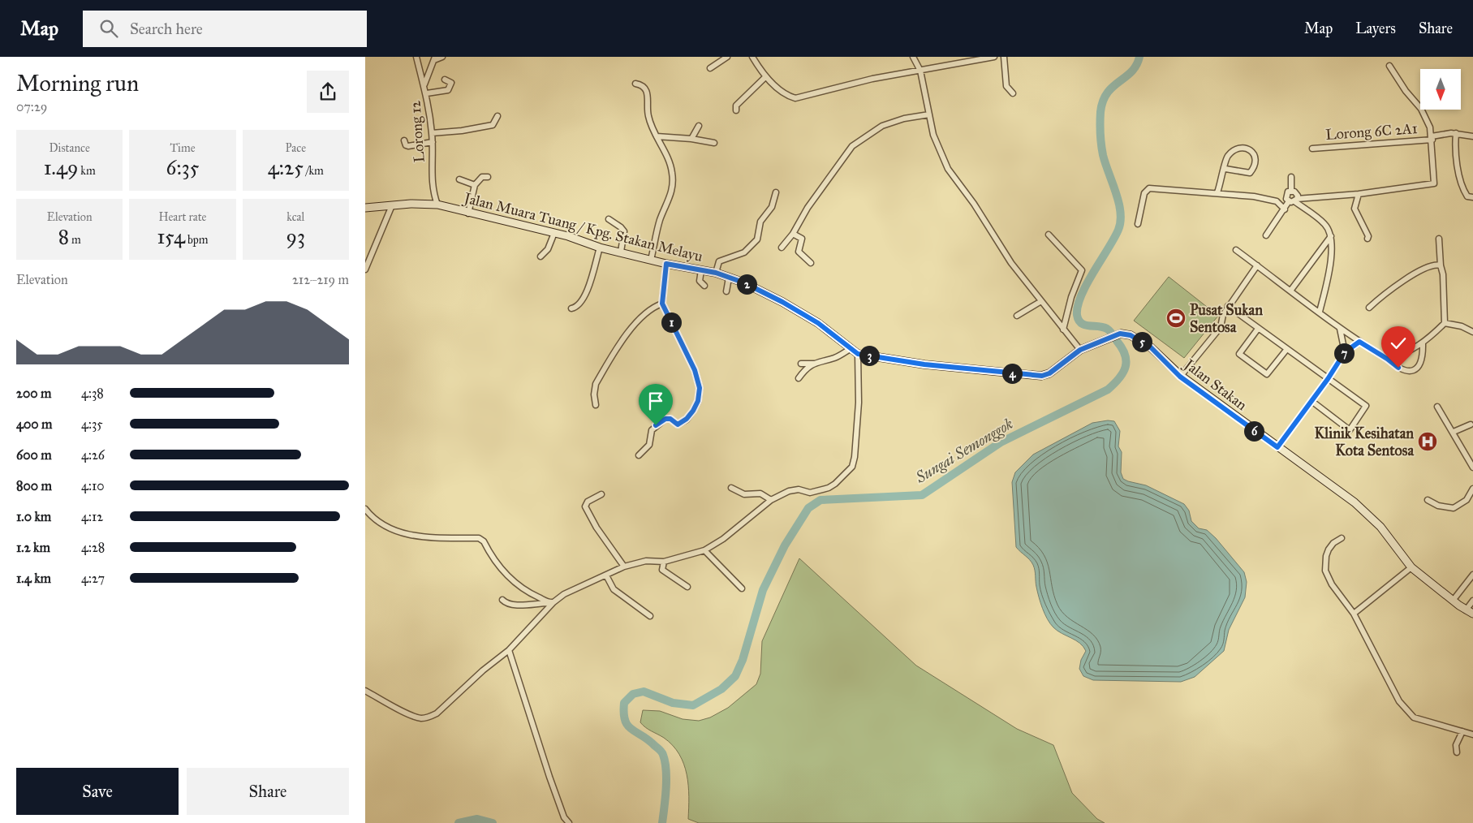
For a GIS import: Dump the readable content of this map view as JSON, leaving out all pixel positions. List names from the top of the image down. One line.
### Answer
{"streets":{"main road":["Jalan Muara Tuang / Kpg. Stakan Melayu","Jalan Stakan"],"street":["Lorong 12","Lorong 6C 2A1"]},"crossings":[["Lorong 12","Jalan Muara Tuang / Kpg. Stakan Melayu"]],"water":["Sungai Semonggok"],"places":{"sports":["Pusat Sukan Sentosa"],"hospital":["Klinik Kesihatan Kota Sentosa"]},"north":"bottom","page":{"header":"Map","search":"Search here","nav":["Map","Layers","Share"],"heading":["Morning run","07:29"],"stats":[["Distance","1.49 km"],["Time","6:35"],["Pace","4:25 /km"],["Elevation","8 m"],["Heart rate","154 bpm"],["kcal","93"]],"chart":["Elevation","212–219 m"],"pins":["2","1","5","7","3","4","6"],"list":[{"name":"200 m","note":"4:38"},{"name":"400 m","note":"4:35"},{"name":"600 m","note":"4:26"},{"name":"800 m","note":"4:10"},{"name":"1.0 km","note":"4:12"},{"name":"1.2 km","note":"4:28"},{"name":"1.4 km","note":"4:27"}],"buttons":["Save","Share"]}}
